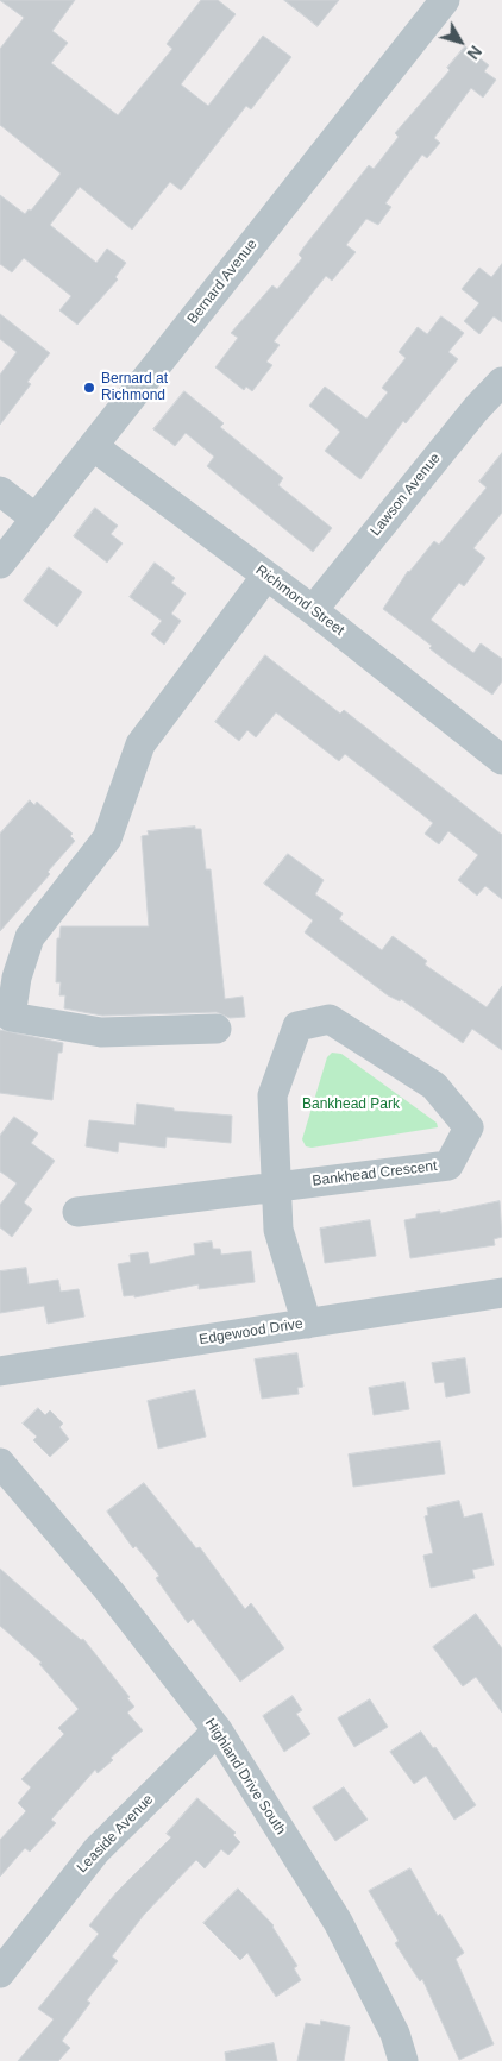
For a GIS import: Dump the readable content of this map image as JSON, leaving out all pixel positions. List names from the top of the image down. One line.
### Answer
{"streets":{"street":["Bernard Avenue","Lawson Avenue","Richmond Street","Bankhead Crescent","Edgewood Drive","Highland Drive South","Leaside Avenue"]},"crossings":[["Bernard Avenue","Richmond Street"],["Lawson Avenue","Richmond Street"],["Bankhead Crescent","Edgewood Drive"],["Highland Drive South","Leaside Avenue"]],"parks":["Bankhead Park"],"places":["Bernard at Richmond"],"north":"bottom right"}
